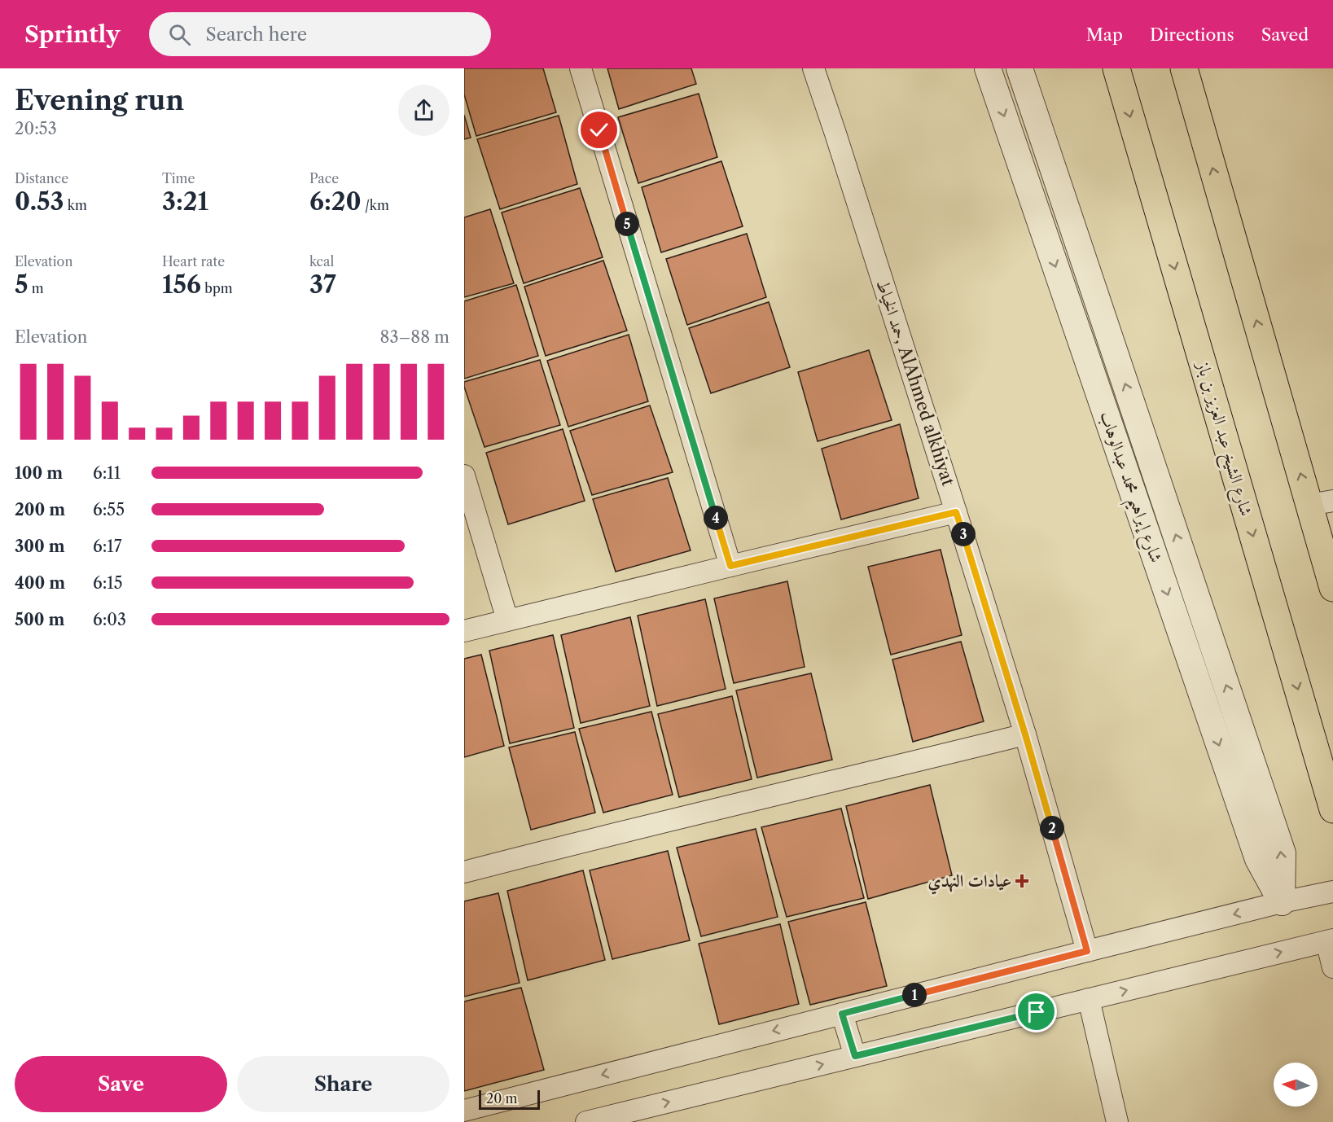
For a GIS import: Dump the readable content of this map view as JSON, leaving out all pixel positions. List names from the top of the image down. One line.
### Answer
{"streets":{"main road":["شارع الشيخ عبد العزيز بن باز"],"street":["حمد الخياط, AlAhmed alkhiyat","شارع إبراهيم محمد عبدالوهاب"]},"places":{"health":["عيادات النهدي"]},"scale_bar":"20 m","north":"left","page":{"header":"Sprintly","search":"Search here","nav":["Map","Directions","Saved"],"heading":["Evening run","20:53"],"stats":[["Distance","0.53 km"],["Time","3:21"],["Pace","6:20 /km"],["Elevation","5 m"],["Heart rate","156 bpm"],["kcal","37"]],"pins":["5","4","3","2","1"],"chart":["Elevation","83–88 m"],"list":[{"name":"100 m","note":"6:11"},{"name":"200 m","note":"6:55"},{"name":"300 m","note":"6:17"},{"name":"400 m","note":"6:15"},{"name":"500 m","note":"6:03"}],"buttons":["Save","Share"],"scale":"20 m"}}
